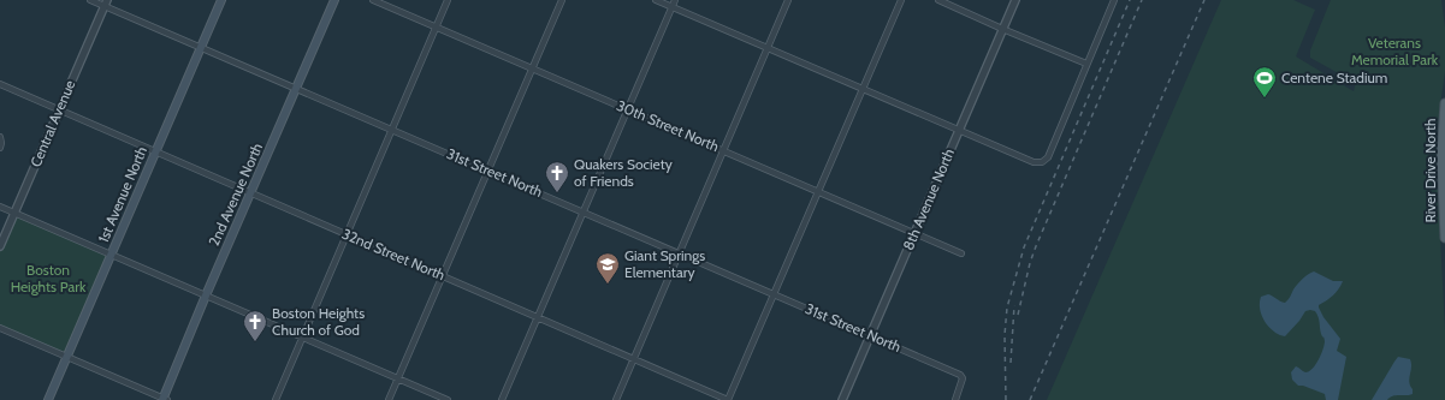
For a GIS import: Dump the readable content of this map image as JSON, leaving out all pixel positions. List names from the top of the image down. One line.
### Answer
{"streets":{"main road":["River Drive North","1st Avenue North","2nd Avenue North"],"street":["Central Avenue","30th Street North","31st Street North","8th Avenue North","32nd Street North"]},"crossings":[["Central Avenue","31st Street North"],["Central Avenue","32nd Street North"],["30th Street North","8th Avenue North"],["31st Street North","1st Avenue North"],["31st Street North","2nd Avenue North"],["31st Street North","8th Avenue North"],["1st Avenue North","32nd Street North"],["2nd Avenue North","32nd Street North"]],"parks":["Veterans Memorial Park","Boston Heights Park"],"places":{"sports":["Centene Stadium"],"church":["Quakers Society of Friends","Boston Heights Church of God"],"school or university":["Giant Springs Elementary"]}}
